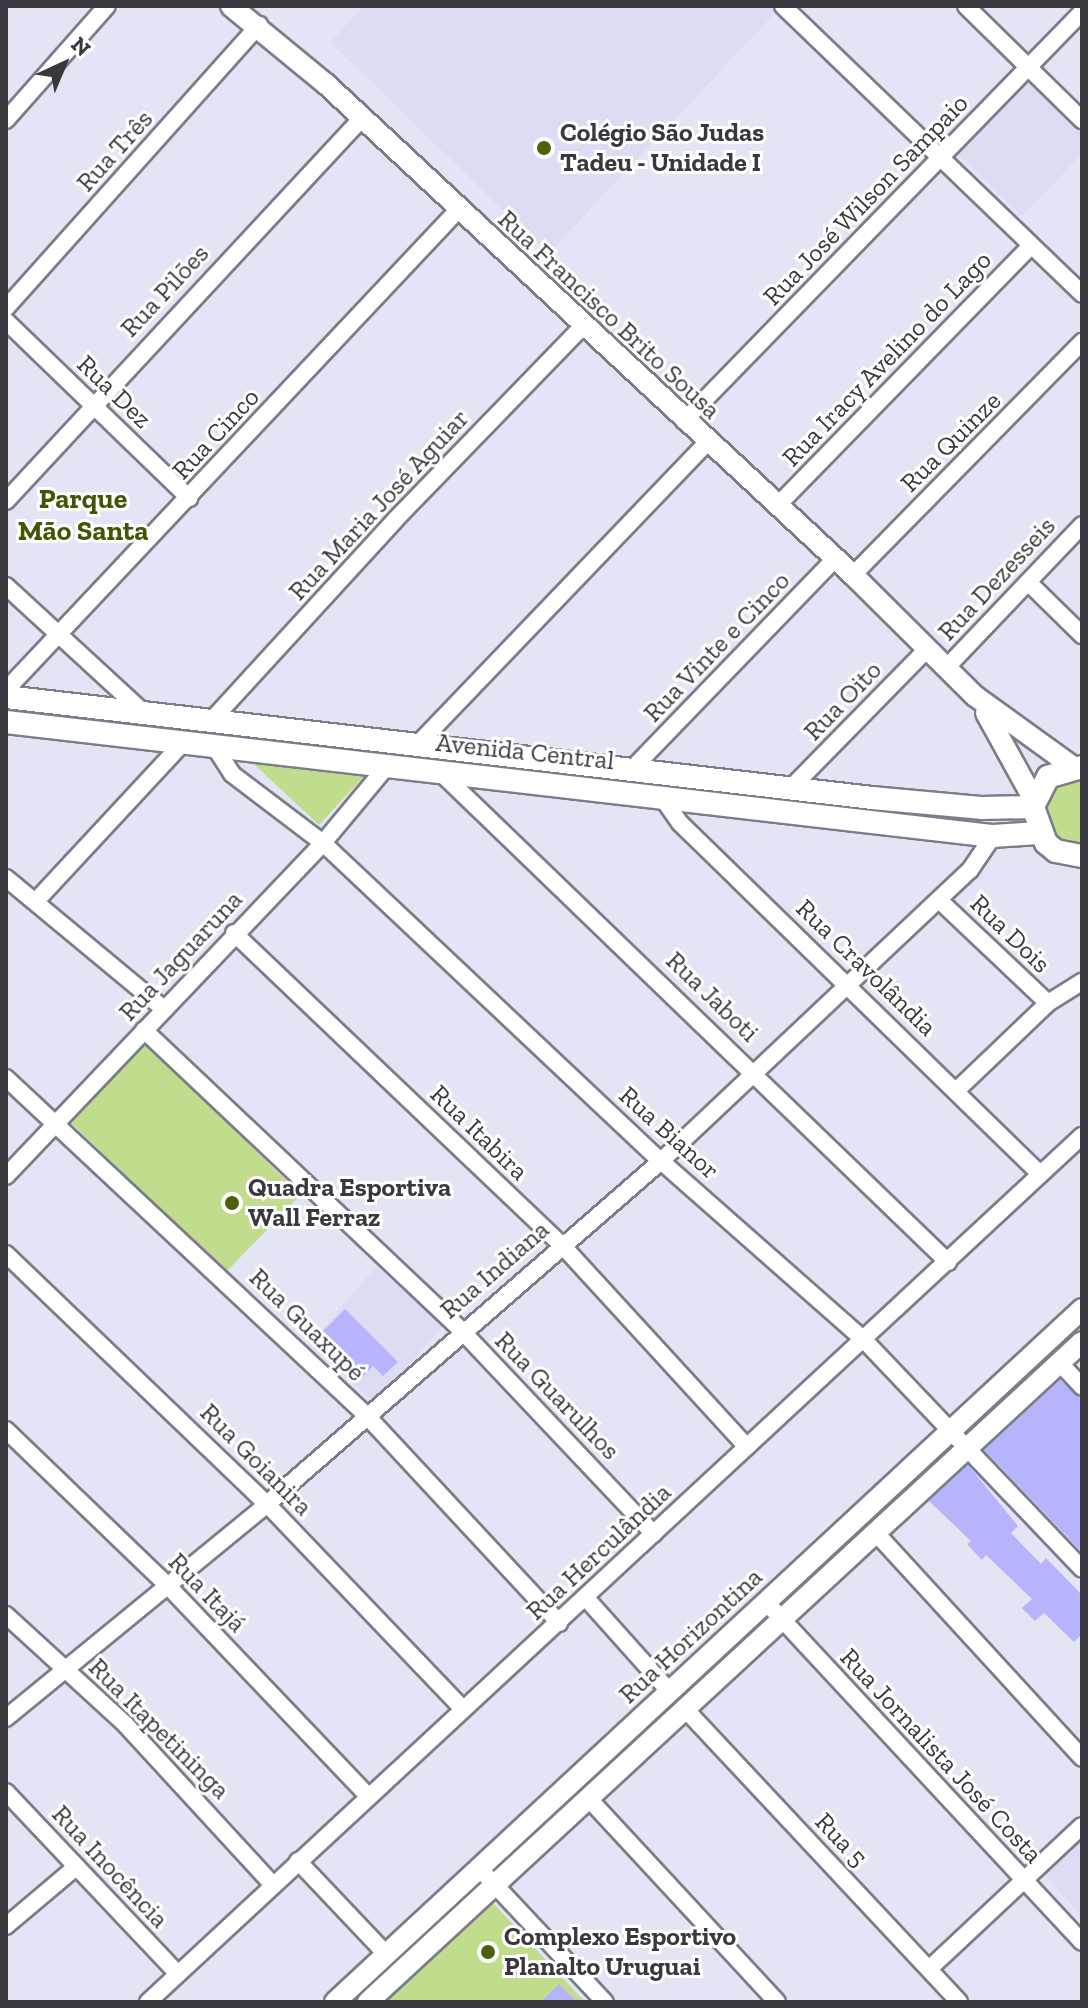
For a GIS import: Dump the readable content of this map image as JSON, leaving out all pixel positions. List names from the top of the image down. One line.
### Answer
{"streets":{"main road":["Avenida Central"],"street":["Rua Três","Rua José Wilson Sampaio","Rua Pilões","Rua Francisco Brito Sousa","Rua Iracy Avelino do Lago","Rua Dez","Rua Cinco","Rua Quinze","Rua Maria José Aguiar","Rua Dezesseis","Rua Vinte e Cinco","Rua Oito","Rua Dois","Rua Jaguaruna","Rua Cravolândia","Rua Jaboti","Rua Itabira","Rua Bianor","Rua Indiana","Rua Guaxupé","Rua Guarulhos","Rua Goianira","Rua Herculândia","Rua Itajá","Rua Horizontina","Rua Itapetininga","Rua Jornalista José Costa","Rua 5","Rua Inocência"]},"crossings":[["Rua Três","Rua Francisco Brito Sousa"],["Rua José Wilson Sampaio","Rua Francisco Brito Sousa"],["Rua Pilões","Rua Francisco Brito Sousa"],["Rua Pilões","Rua Dez"],["Rua Francisco Brito Sousa","Rua Iracy Avelino do Lago"],["Rua Francisco Brito Sousa","Rua Cinco"],["Rua Francisco Brito Sousa","Rua Quinze"],["Rua Francisco Brito Sousa","Rua Maria José Aguiar"],["Rua Francisco Brito Sousa","Rua Dezesseis"],["Rua Francisco Brito Sousa","Rua Vinte e Cinco"],["Rua Francisco Brito Sousa","Rua Oito"],["Rua Dez","Rua Cinco"],["Rua Maria José Aguiar","Avenida Central"],["Rua Vinte e Cinco","Avenida Central"],["Rua Oito","Avenida Central"],["Avenida Central","Rua Jaguaruna"],["Avenida Central","Rua Cravolândia"],["Avenida Central","Rua Jaboti"],["Avenida Central","Rua Bianor"],["Avenida Central","Rua Indiana"],["Rua Dois","Rua Indiana"],["Rua Jaguaruna","Rua Itabira"],["Rua Jaguaruna","Rua Bianor"],["Rua Jaguaruna","Rua Guaxupé"],["Rua Jaguaruna","Rua Guarulhos"],["Rua Cravolândia","Rua Indiana"],["Rua Cravolândia","Rua Herculândia"],["Rua Jaboti","Rua Indiana"],["Rua Jaboti","Rua Herculândia"],["Rua Itabira","Rua Indiana"],["Rua Itabira","Rua Herculândia"],["Rua Bianor","Rua Indiana"],["Rua Bianor","Rua Herculândia"],["Rua Bianor","Rua Horizontina"],["Rua Indiana","Rua Guaxupé"],["Rua Indiana","Rua Guarulhos"],["Rua Indiana","Rua Goianira"],["Rua Indiana","Rua Itajá"],["Rua Indiana","Rua Itapetininga"],["Rua Guaxupé","Rua Herculândia"],["Rua Guarulhos","Rua Herculândia"],["Rua Goianira","Rua Herculândia"],["Rua Herculândia","Rua Itajá"],["Rua Herculândia","Rua Itapetininga"],["Rua Herculândia","Rua Inocência"],["Rua Horizontina","Rua Jornalista José Costa"],["Rua Horizontina","Rua 5"]],"districts":["Parque Mão Santa"],"places":["Colégio São Judas Tadeu - Unidade I","Quadra Esportiva Wall Ferraz","Complexo Esportivo Planalto Uruguai"],"north":"top right"}
